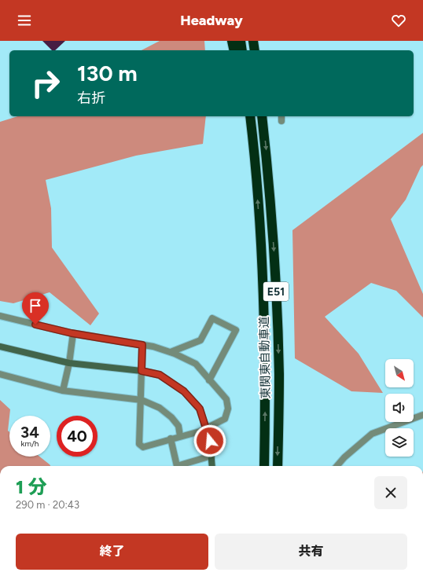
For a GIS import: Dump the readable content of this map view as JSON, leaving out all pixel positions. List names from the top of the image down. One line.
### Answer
{"streets":{"highway":["E51","東関東自動車道"]},"north":"bottom right","page":{"header":"Headway","turn":["130 m","右折"],"speed":"34 km/h","limit":"40","heading":["1 分","290 m · 20:43"],"buttons":["終了","共有"]}}
